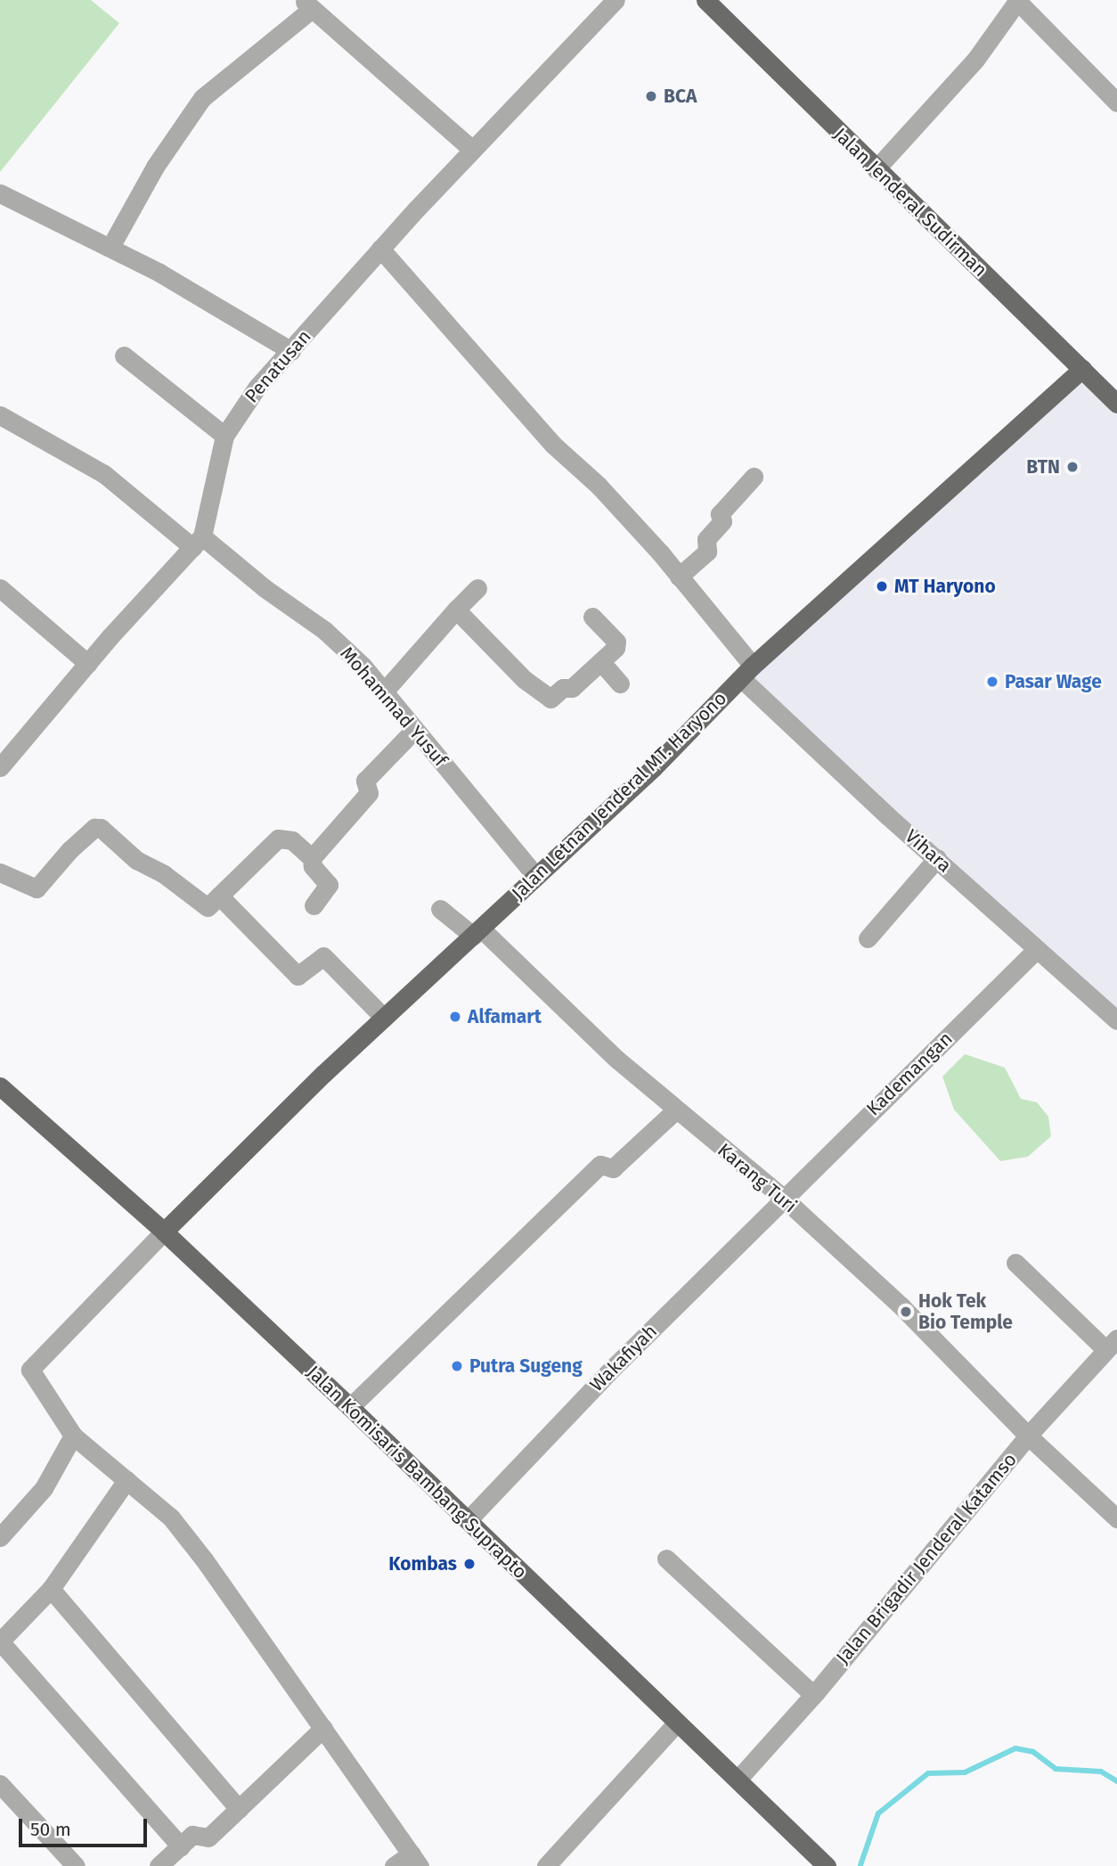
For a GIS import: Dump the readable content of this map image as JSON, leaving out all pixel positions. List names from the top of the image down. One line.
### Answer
{"streets":{"main road":["Jalan Jenderal Sudirman","Jalan Letnan Jenderal MT. Haryono","Jalan Komisaris Bambang Suprapto"],"street":["Penatusan","Mohammad Yusuf","Vihara","Kademangan","Karang Turi","Wakafiyah","Jalan Brigadir Jenderal Katamso"]},"crossings":[["Jalan Jenderal Sudirman","Jalan Letnan Jenderal MT. Haryono"],["Penatusan","Mohammad Yusuf"],["Penatusan","Vihara"],["Mohammad Yusuf","Jalan Letnan Jenderal MT. Haryono"],["Jalan Letnan Jenderal MT. Haryono","Vihara"],["Jalan Letnan Jenderal MT. Haryono","Karang Turi"],["Jalan Letnan Jenderal MT. Haryono","Jalan Komisaris Bambang Suprapto"],["Vihara","Kademangan"],["Kademangan","Karang Turi"],["Kademangan","Wakafiyah"],["Karang Turi","Wakafiyah"],["Karang Turi","Jalan Brigadir Jenderal Katamso"],["Wakafiyah","Jalan Komisaris Bambang Suprapto"],["Jalan Komisaris Bambang Suprapto","Jalan Brigadir Jenderal Katamso"]],"places":["BCA","BTN","MT Haryono","Pasar Wage","Alfamart","Hok Tek Bio Temple","Putra Sugeng","Kombas"],"scale_bar":"50 m"}
